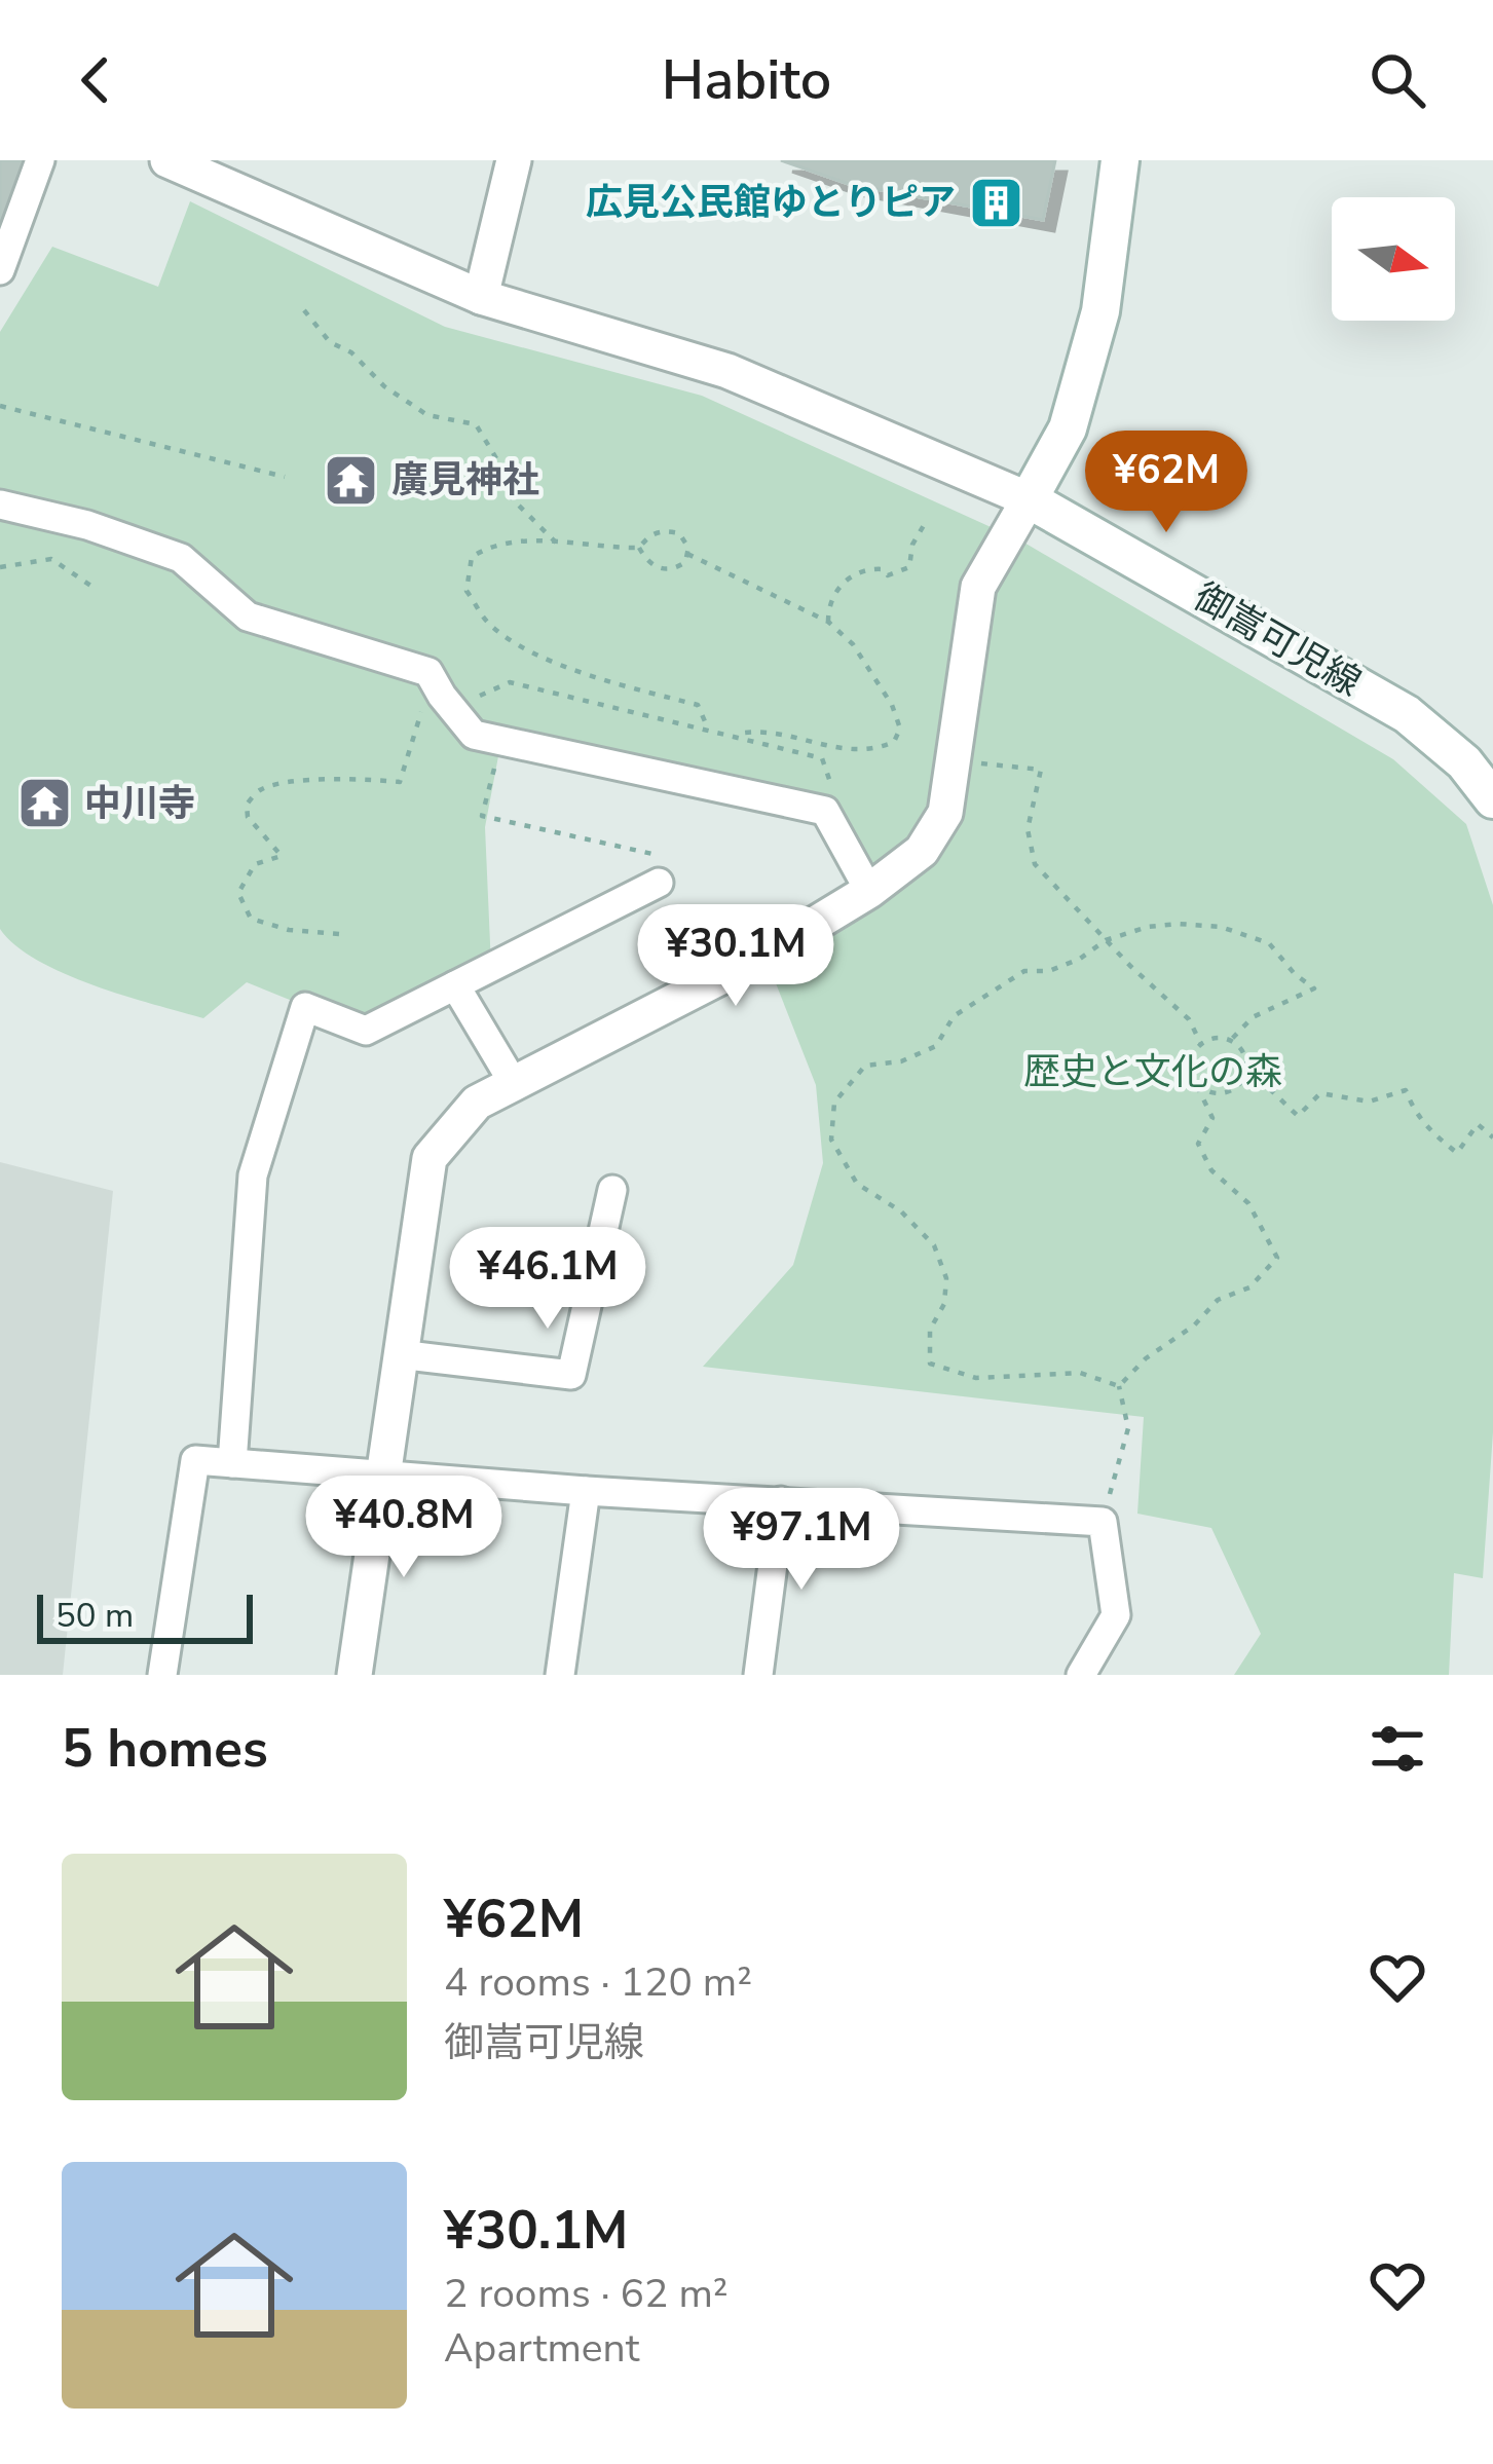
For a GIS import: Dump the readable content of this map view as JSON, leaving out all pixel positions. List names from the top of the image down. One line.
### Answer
{"streets":{"main road":["御嵩可児線"]},"parks":["歴史と文化の森"],"places":{"building":["広見公民館ゆとりピア"],"temple":["廣見神社","中川寺"]},"scale_bar":"50 m","north":"right","page":{"header":"Habito","price":["¥62M","¥30.1M","¥46.1M","¥40.8M","¥97.1M"],"scale":"50 m","heading":"5 homes","list":[{"name":"¥62M","note":"4 rooms · 120 m² · 御嵩可児線"},{"name":"¥30.1M","note":"2 rooms · 62 m² · Apartment"}]}}
